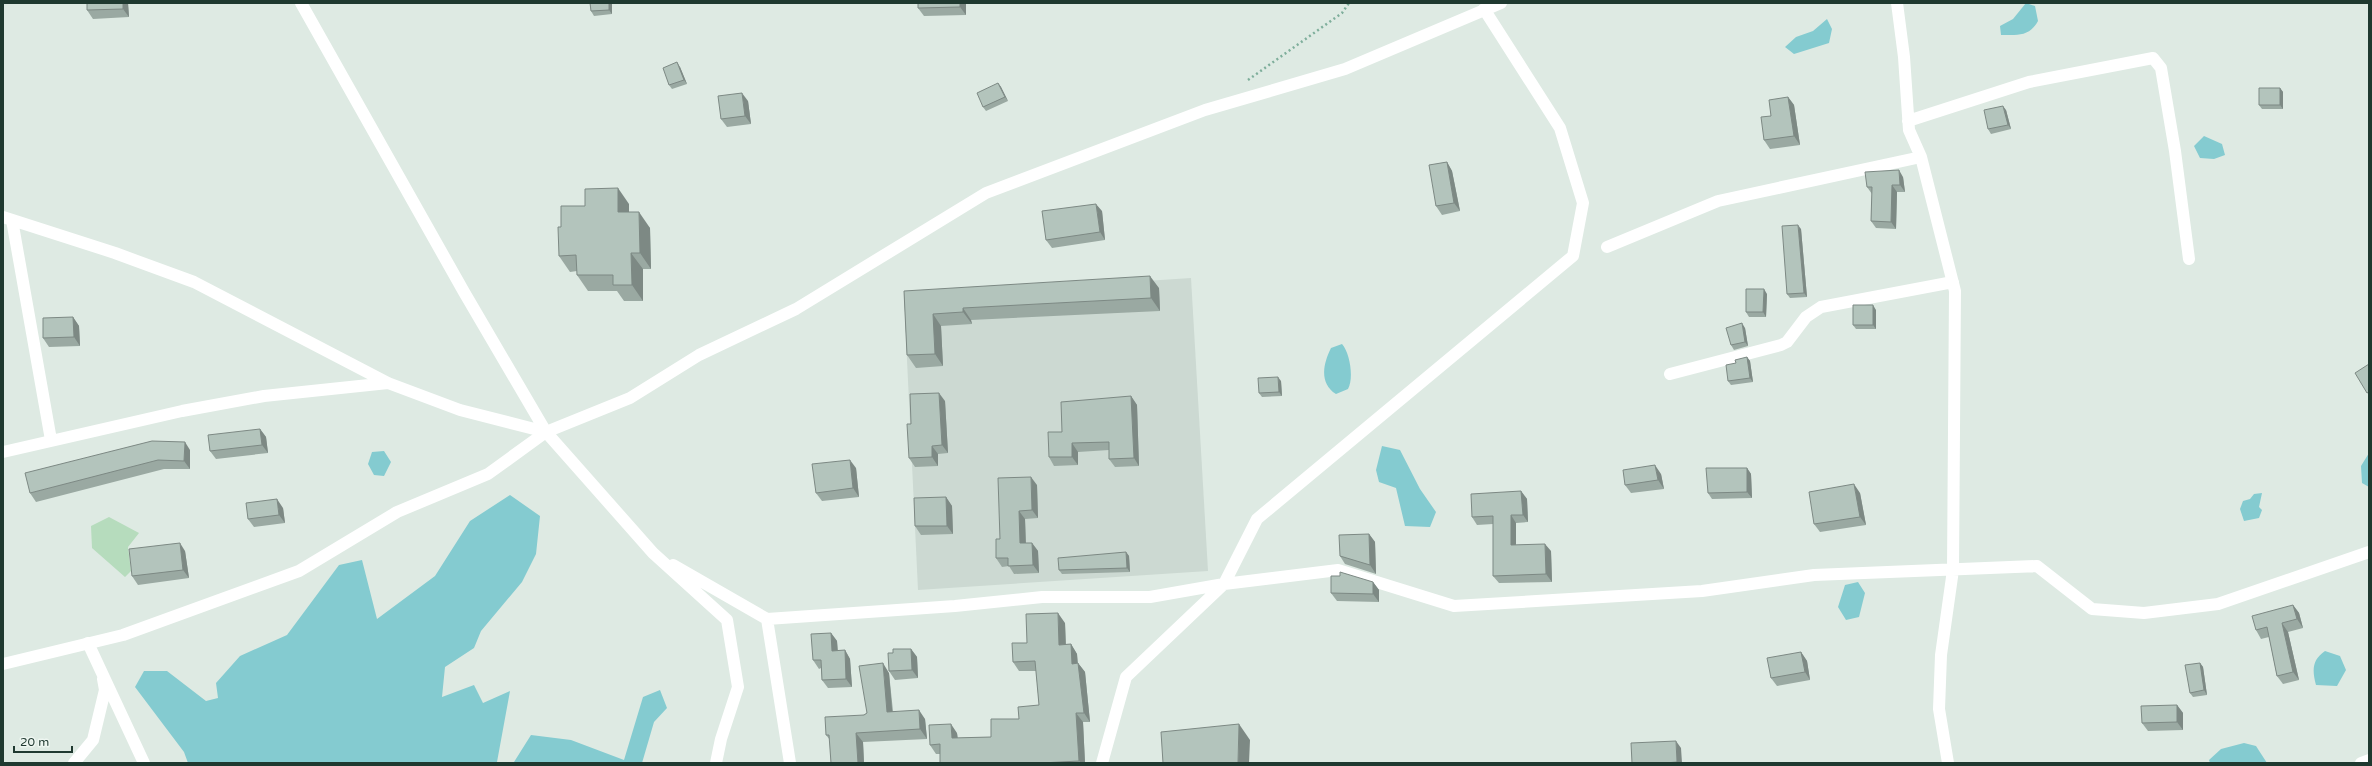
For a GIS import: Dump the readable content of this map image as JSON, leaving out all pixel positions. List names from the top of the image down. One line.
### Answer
{"scale_bar":"20 m"}
